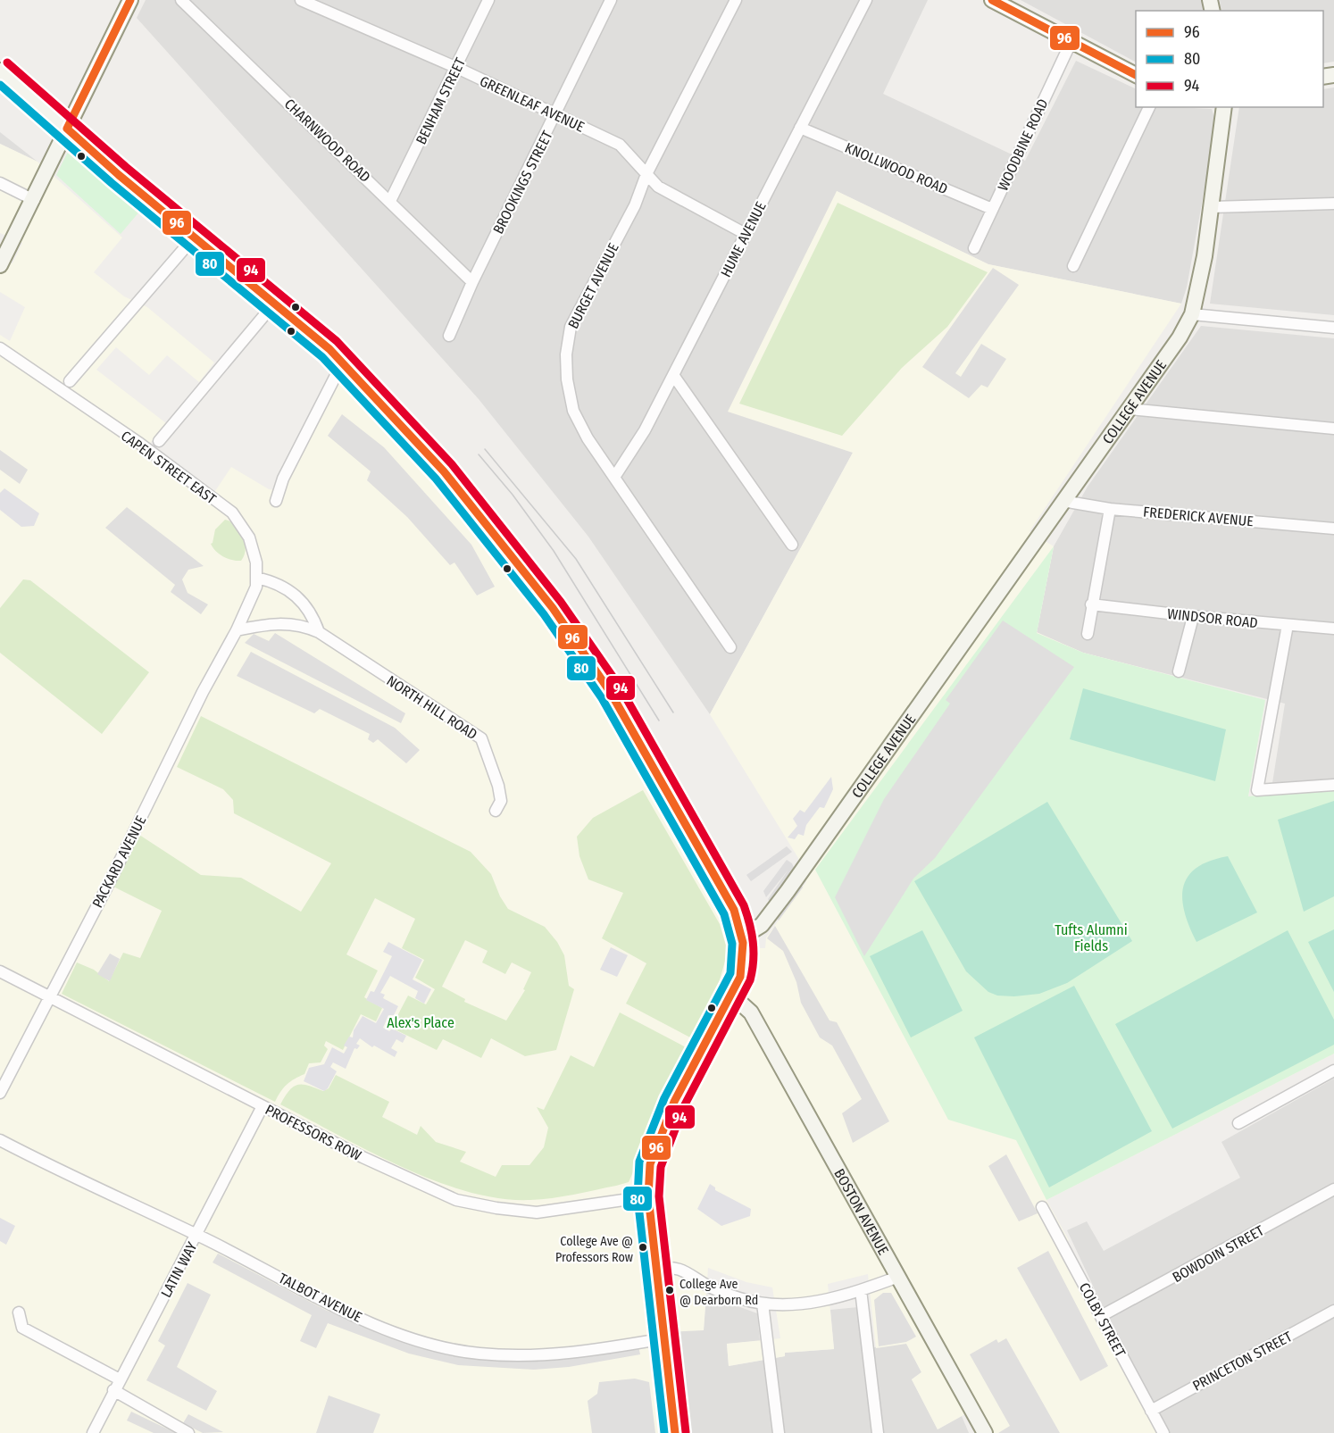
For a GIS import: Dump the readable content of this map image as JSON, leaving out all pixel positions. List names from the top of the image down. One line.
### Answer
{"streets":{"street":["BENHAM STREET","GREENLEAF AVENUE","CHARNWOOD ROAD","WOODBINE ROAD","KNOLLWOOD ROAD","BROOKINGS STREET","HUME AVENUE","BURGET AVENUE","COLLEGE AVENUE","CAPEN STREET EAST","FREDERICK AVENUE","WINDSOR ROAD","NORTH HILL ROAD","PACKARD AVENUE","PROFESSORS ROW","BOSTON AVENUE","BOWDOIN STREET","LATIN WAY","TALBOT AVENUE","COLBY STREET","PRINCETON STREET"]},"crossings":[["BENHAM STREET","GREENLEAF AVENUE"],["BENHAM STREET","CHARNWOOD ROAD"],["GREENLEAF AVENUE","BROOKINGS STREET"],["GREENLEAF AVENUE","HUME AVENUE"],["GREENLEAF AVENUE","BURGET AVENUE"],["CHARNWOOD ROAD","BROOKINGS STREET"],["WOODBINE ROAD","KNOLLWOOD ROAD"],["KNOLLWOOD ROAD","HUME AVENUE"],["HUME AVENUE","BURGET AVENUE"],["COLLEGE AVENUE","FREDERICK AVENUE"],["CAPEN STREET EAST","NORTH HILL ROAD"],["CAPEN STREET EAST","PACKARD AVENUE"],["NORTH HILL ROAD","PACKARD AVENUE"],["PACKARD AVENUE","PROFESSORS ROW"],["PROFESSORS ROW","LATIN WAY"],["BOWDOIN STREET","COLBY STREET"],["LATIN WAY","TALBOT AVENUE"],["COLBY STREET","PRINCETON STREET"]],"parks":["Tufts Alumni Fields","Alex's Place"],"places":["College Ave @ Professors Row","College Ave @ Dearborn Rd"],"lines":["transit line 96","transit line 94","transit line 80"],"legend":["96","80","94"]}
